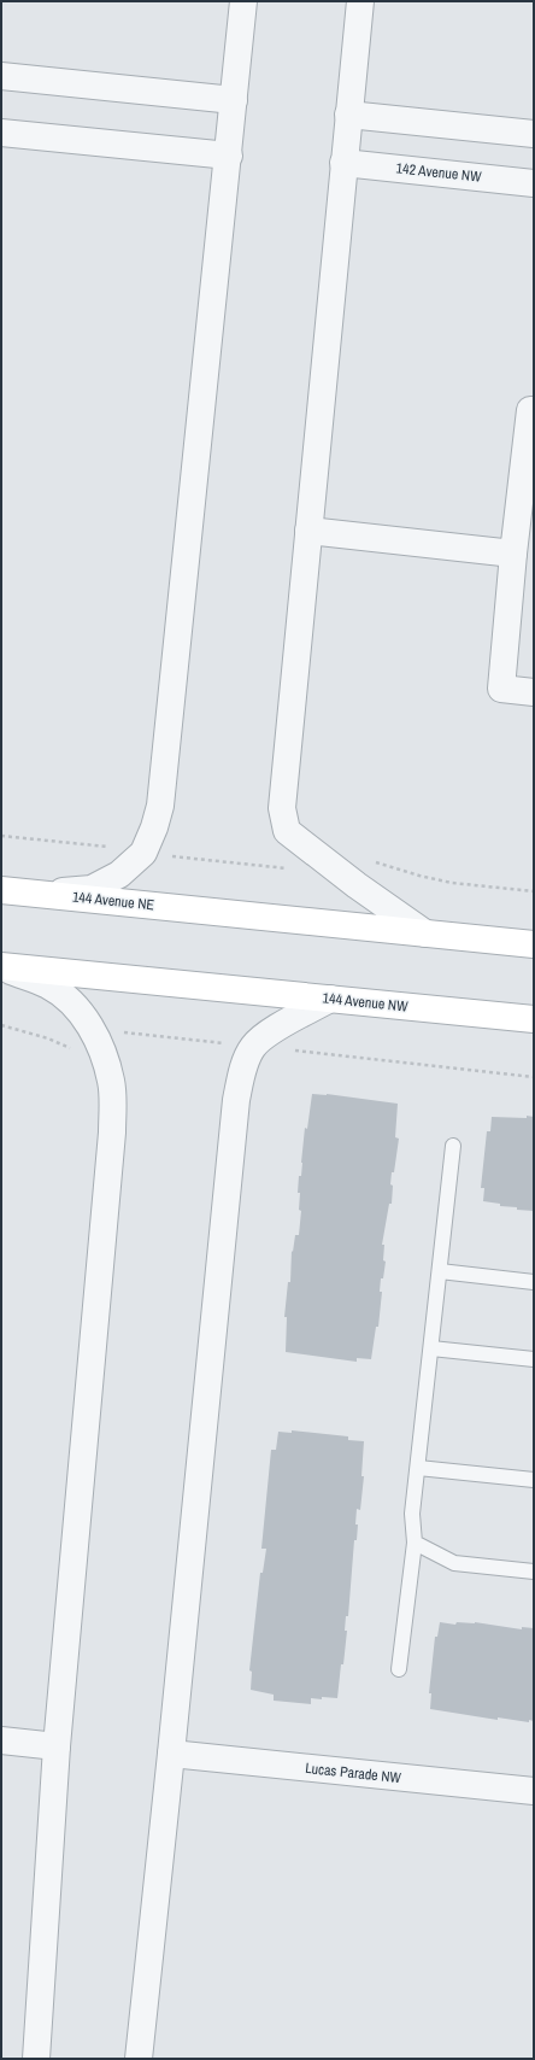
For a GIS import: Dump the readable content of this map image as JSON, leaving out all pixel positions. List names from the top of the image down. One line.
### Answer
{"streets":{"main road":["144 Avenue NE","144 Avenue NW"],"street":["142 Avenue NW","Lucas Parade NW"]}}
